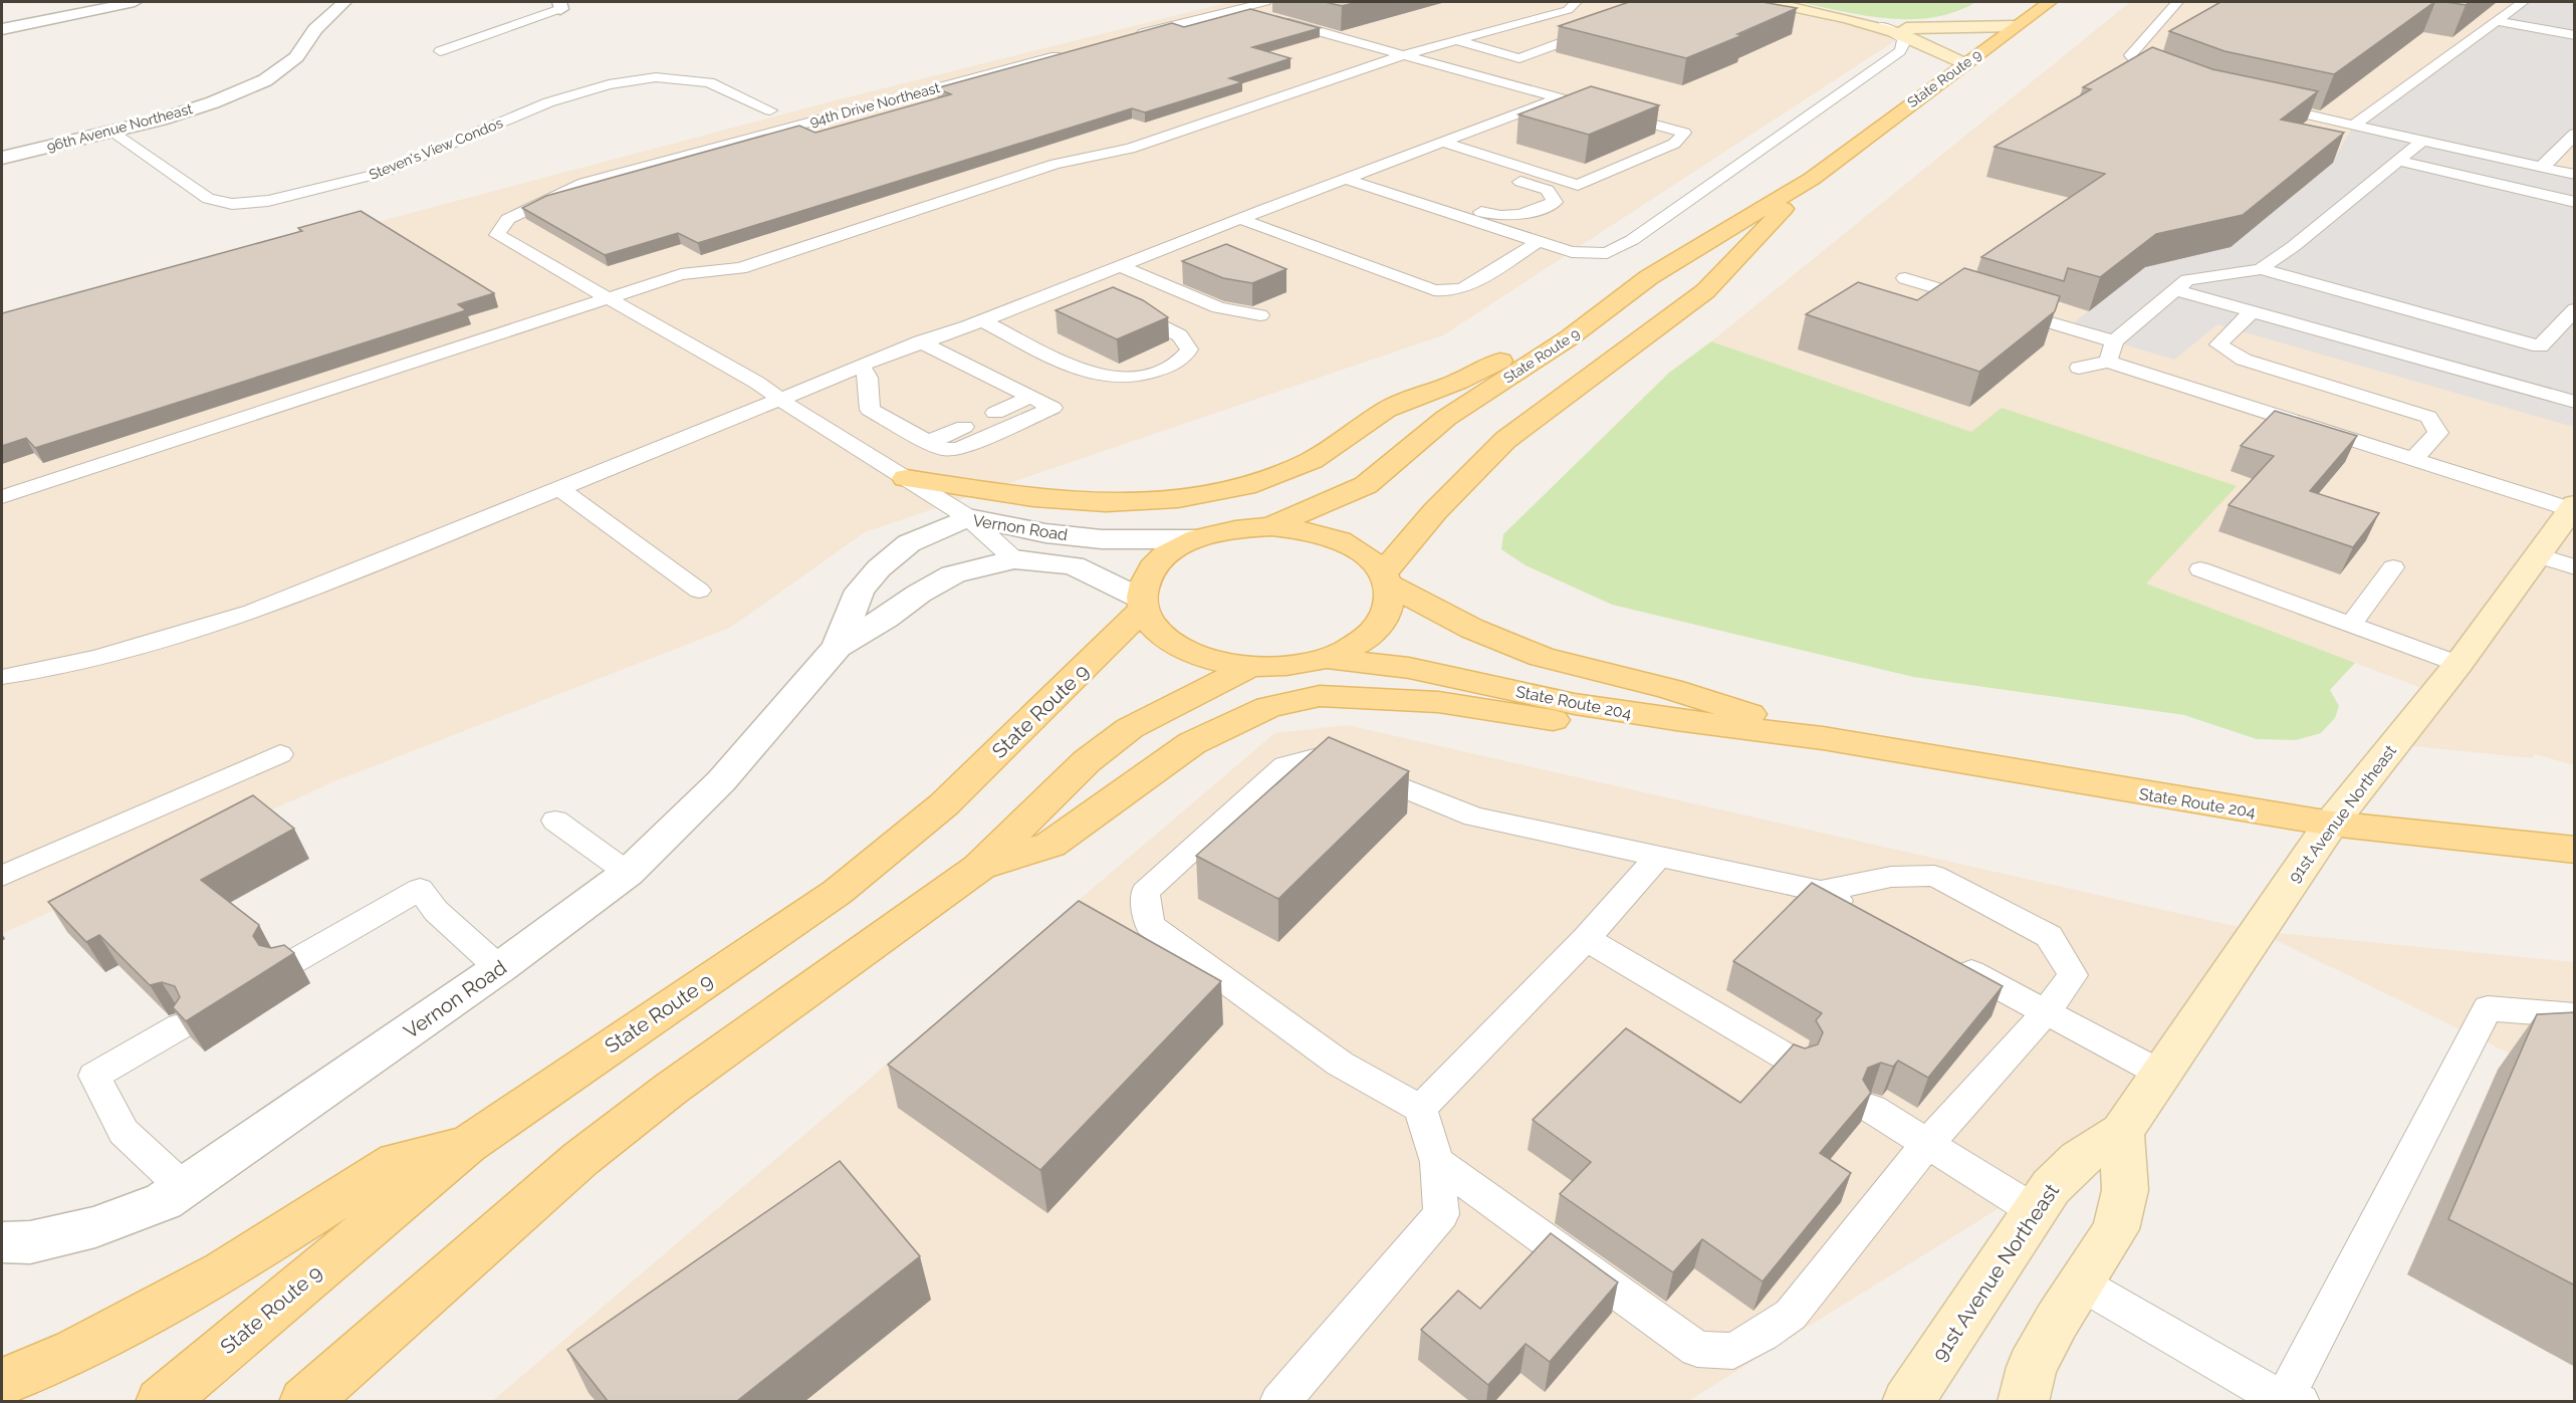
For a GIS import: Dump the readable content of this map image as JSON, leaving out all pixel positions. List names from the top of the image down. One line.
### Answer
{"streets":{"main road":["State Route 9","State Route 204"],"street":["96th Avenue Northeast","Vernon Road","91st Avenue Northeast"],"lane":["94th Drive Northeast","Steven's View Condos"]},"crossings":[["State Route 9","Vernon Road"],["State Route 9","State Route 204"],["96th Avenue Northeast","Steven's View Condos"],["Vernon Road","State Route 204"],["State Route 204","91st Avenue Northeast"]]}
